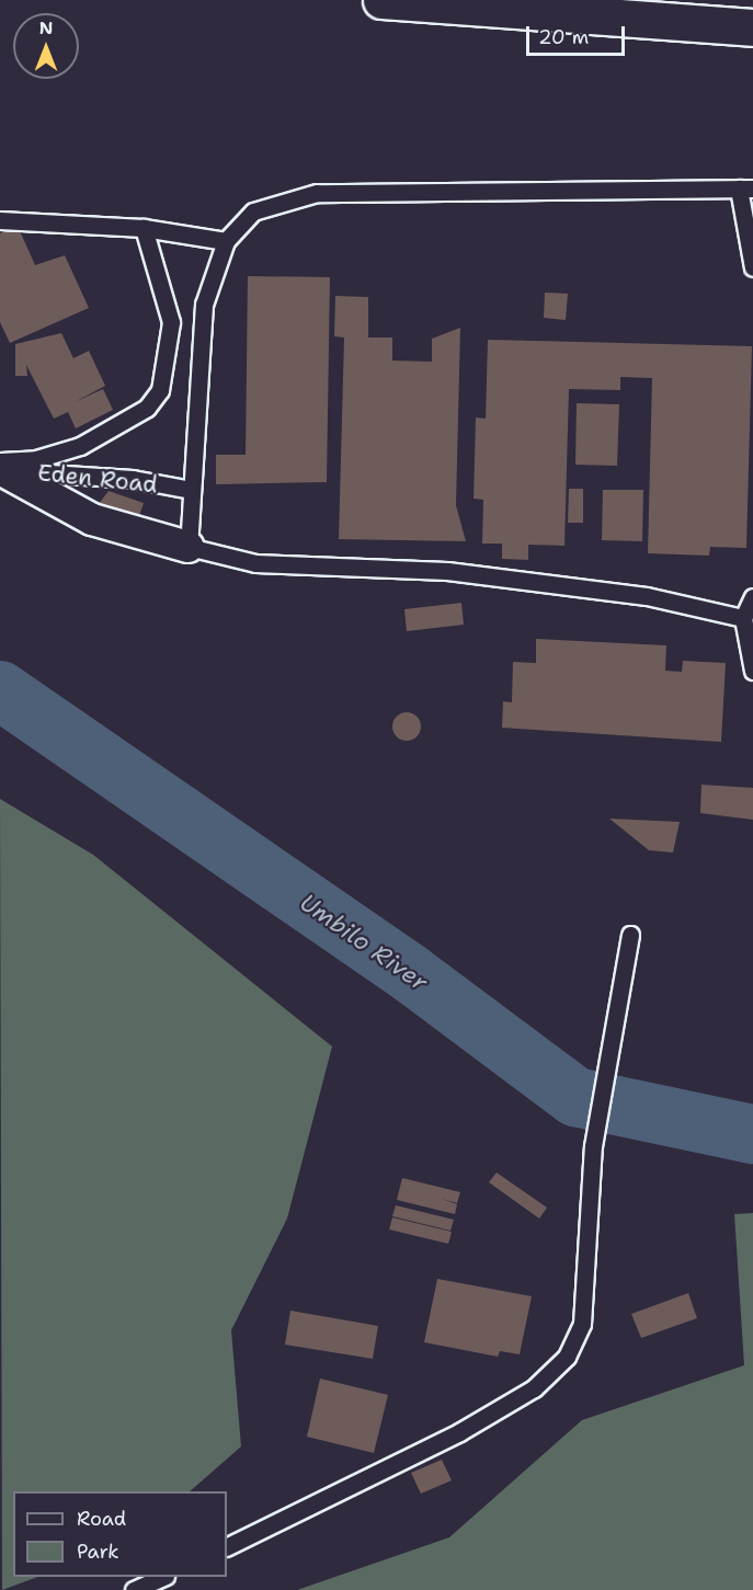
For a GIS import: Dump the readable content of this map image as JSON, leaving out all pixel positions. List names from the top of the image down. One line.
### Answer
{"streets":{"street":["Eden Road"]},"water":["Umbilo River"],"legend":["Road","Park"],"scale_bar":"20 m","north":"top"}
